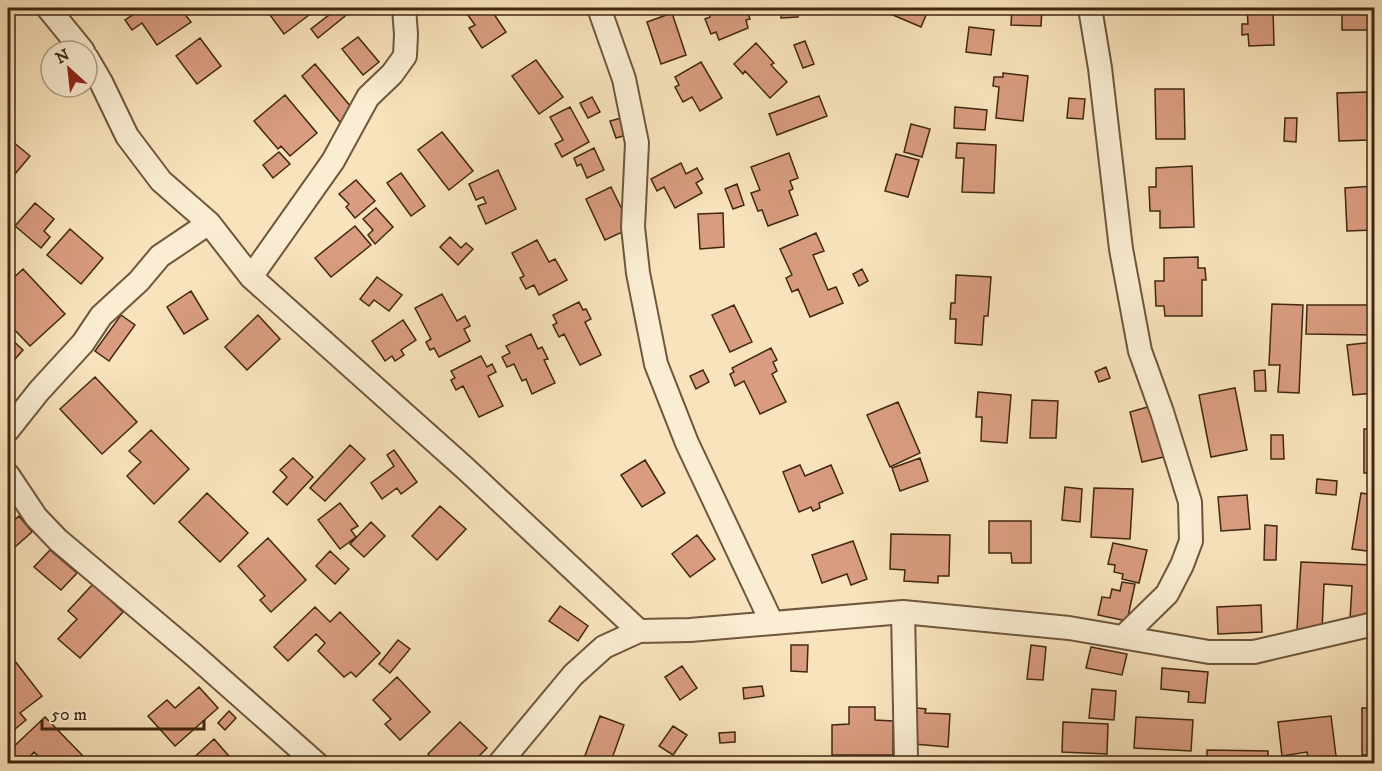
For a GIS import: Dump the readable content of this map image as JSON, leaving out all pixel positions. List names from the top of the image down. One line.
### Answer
{"scale_bar":"50 m","north":"top left"}
